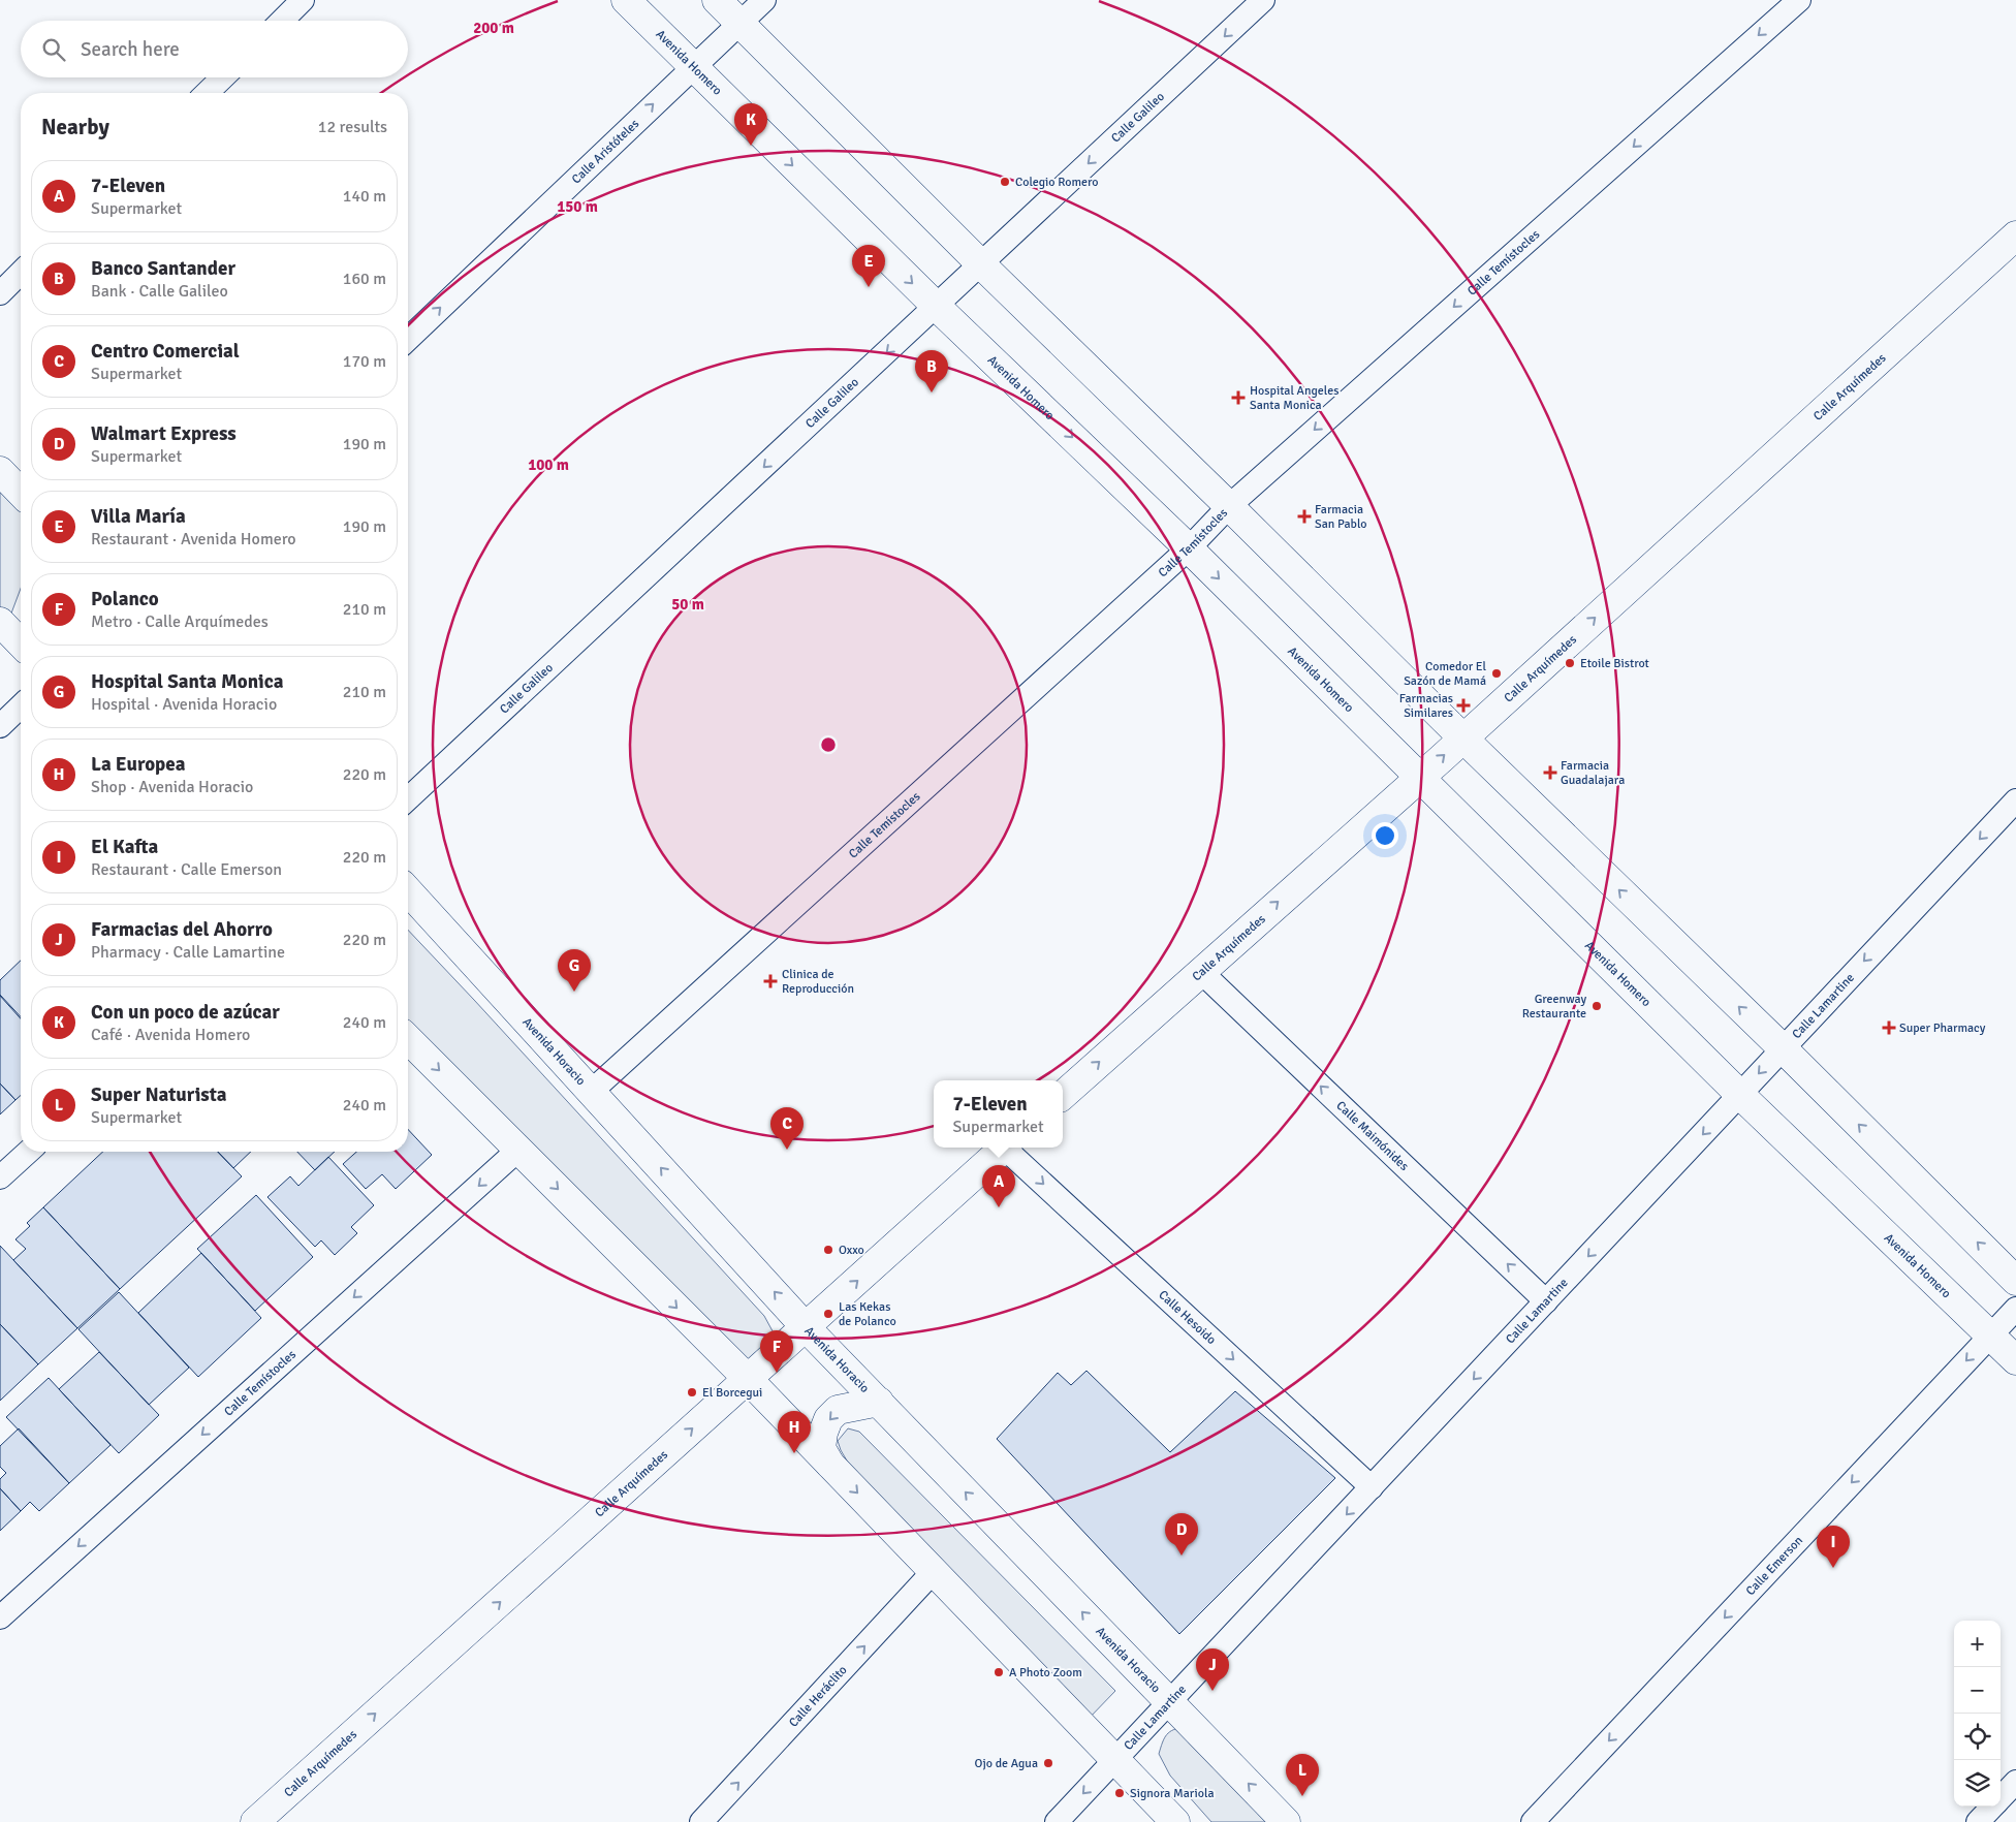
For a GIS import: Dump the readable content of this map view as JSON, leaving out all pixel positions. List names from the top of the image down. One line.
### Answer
{"streets":{"street":["Avenida Homero","Calle Galileo","Calle Aristóteles","Calle Temístocles","Calle Arquímedes","Calle Lamartine","Avenida Horacio","Calle Maimónides","Calle Hesoido","Calle Emerson","Calle Heráclito"]},"crossings":[["Avenida Homero","Calle Galileo"],["Avenida Homero","Calle Aristóteles"],["Avenida Homero","Calle Temístocles"],["Avenida Homero","Calle Arquímedes"],["Avenida Homero","Calle Lamartine"],["Avenida Homero","Calle Emerson"],["Calle Temístocles","Avenida Horacio"],["Calle Arquímedes","Avenida Horacio"],["Calle Arquímedes","Calle Maimónides"],["Calle Lamartine","Avenida Horacio"],["Calle Lamartine","Calle Maimónides"],["Calle Lamartine","Calle Hesoido"]],"one_way":["Calle Galileo","Calle Aristóteles","Calle Temístocles","Calle Arquímedes","Calle Lamartine","Calle Maimónides","Calle Hesoido","Calle Emerson","Calle Heráclito"],"places":{"other":["Colegio Romero","Etoile Bistrot","Comedor El Sazón de Mamá","Greenway Restaurante","Oxxo","Las Kekas de Polanco","El Borcegui","A Photo Zoom","Ojo de Agua","Signora Mariola"],"health":["Hospital Angeles Santa Monica","Farmacia San Pablo","Farmacias Similares","Farmacia Guadalajara","Clinica de Reproducción","Super Pharmacy"]},"page":{"search":"Search here","heading":["Nearby","12 results"],"pins":["K","E","B","G","C","A","F","H","D","I","J","L"],"list":[{"mark":"A","name":"7-Eleven","note":"Supermarket","value":"140 m"},{"mark":"B","name":"Banco Santander","note":"Bank · Calle Galileo","value":"160 m"},{"mark":"C","name":"Centro Comercial","note":"Supermarket","value":"170 m"},{"mark":"D","name":"Walmart Express","note":"Supermarket","value":"190 m"},{"mark":"E","name":"Villa María","note":"Restaurant · Avenida Homero","value":"190 m"},{"mark":"F","name":"Polanco","note":"Metro · Calle Arquímedes","value":"210 m"},{"mark":"G","name":"Hospital Santa Monica","note":"Hospital · Avenida Horacio","value":"210 m"},{"mark":"H","name":"La Europea","note":"Shop · Avenida Horacio","value":"220 m"},{"mark":"I","name":"El Kafta","note":"Restaurant · Calle Emerson","value":"220 m"},{"mark":"J","name":"Farmacias del Ahorro","note":"Pharmacy · Calle Lamartine","value":"220 m"},{"mark":"K","name":"Con un poco de azúcar","note":"Café · Avenida Homero","value":"240 m"},{"mark":"L","name":"Super Naturista","note":"Supermarket","value":"240 m"}],"popup":["7-Eleven","Supermarket"],"map_buttons":["+","−"]},"rings":["200 m","150 m","100 m","50 m"]}
